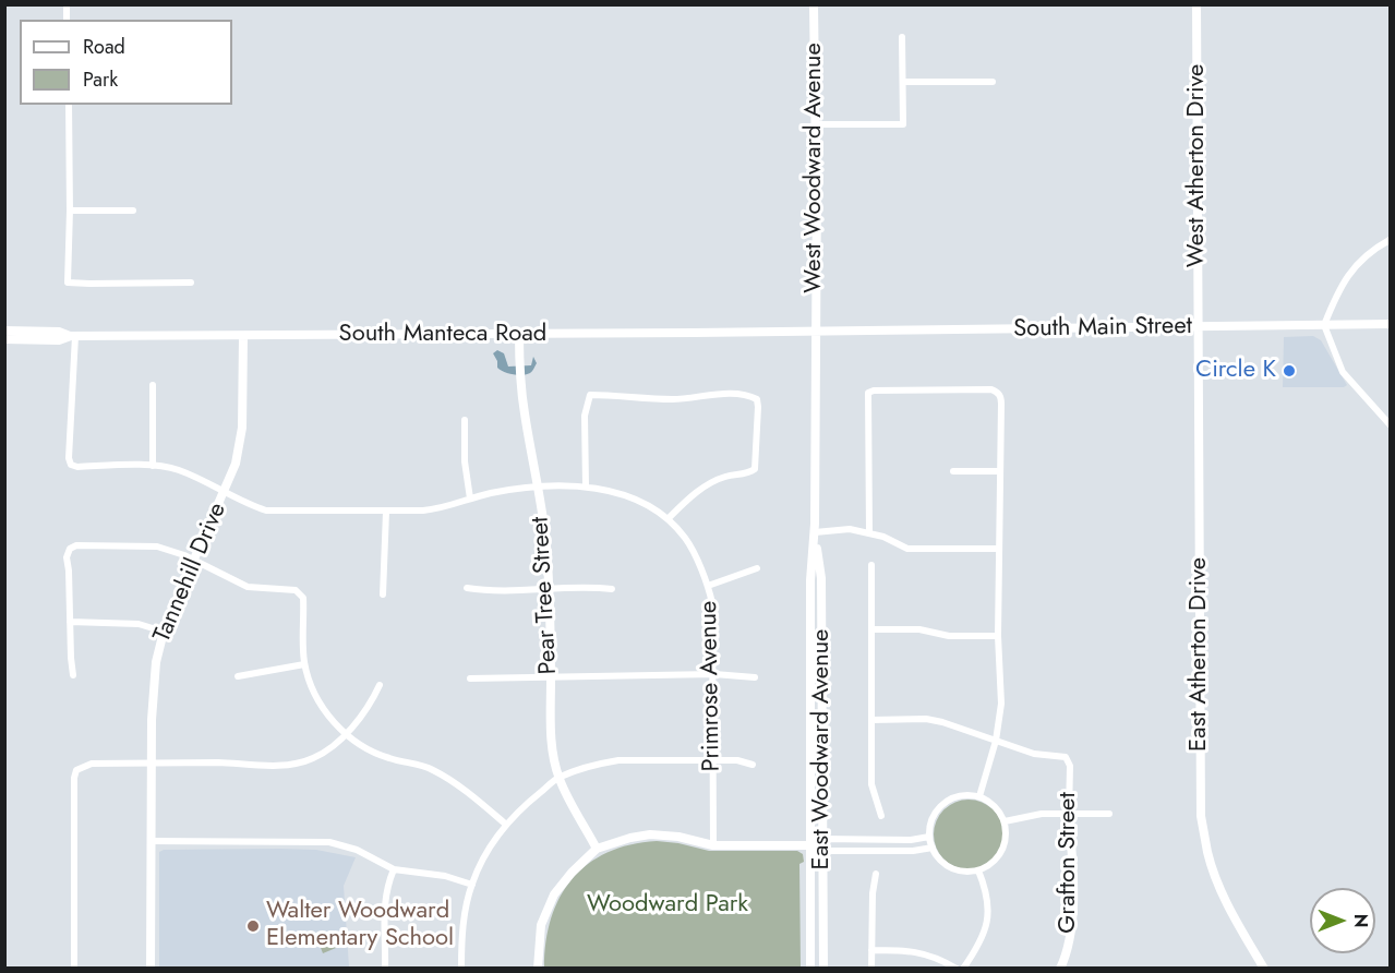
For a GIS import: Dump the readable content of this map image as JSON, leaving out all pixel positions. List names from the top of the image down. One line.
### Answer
{"streets":{"street":["West Atherton Drive","West Woodward Avenue","South Main Street","South Manteca Road","Tannehill Drive","Pear Tree Street","East Atherton Drive","Primrose Avenue","East Woodward Avenue","Grafton Street"]},"crossings":[["West Atherton Drive","South Main Street"],["West Atherton Drive","East Atherton Drive"],["West Woodward Avenue","South Main Street"],["West Woodward Avenue","South Manteca Road"],["West Woodward Avenue","East Woodward Avenue"],["South Main Street","South Manteca Road"],["South Main Street","East Atherton Drive"],["South Main Street","East Woodward Avenue"],["South Manteca Road","Tannehill Drive"],["South Manteca Road","Pear Tree Street"],["South Manteca Road","Primrose Avenue"],["South Manteca Road","East Woodward Avenue"],["Tannehill Drive","Primrose Avenue"],["Pear Tree Street","Primrose Avenue"]],"parks":["Woodward Park"],"places":["Circle K","Walter Woodward Elementary School"],"legend":["Road","Park"],"north":"right"}
